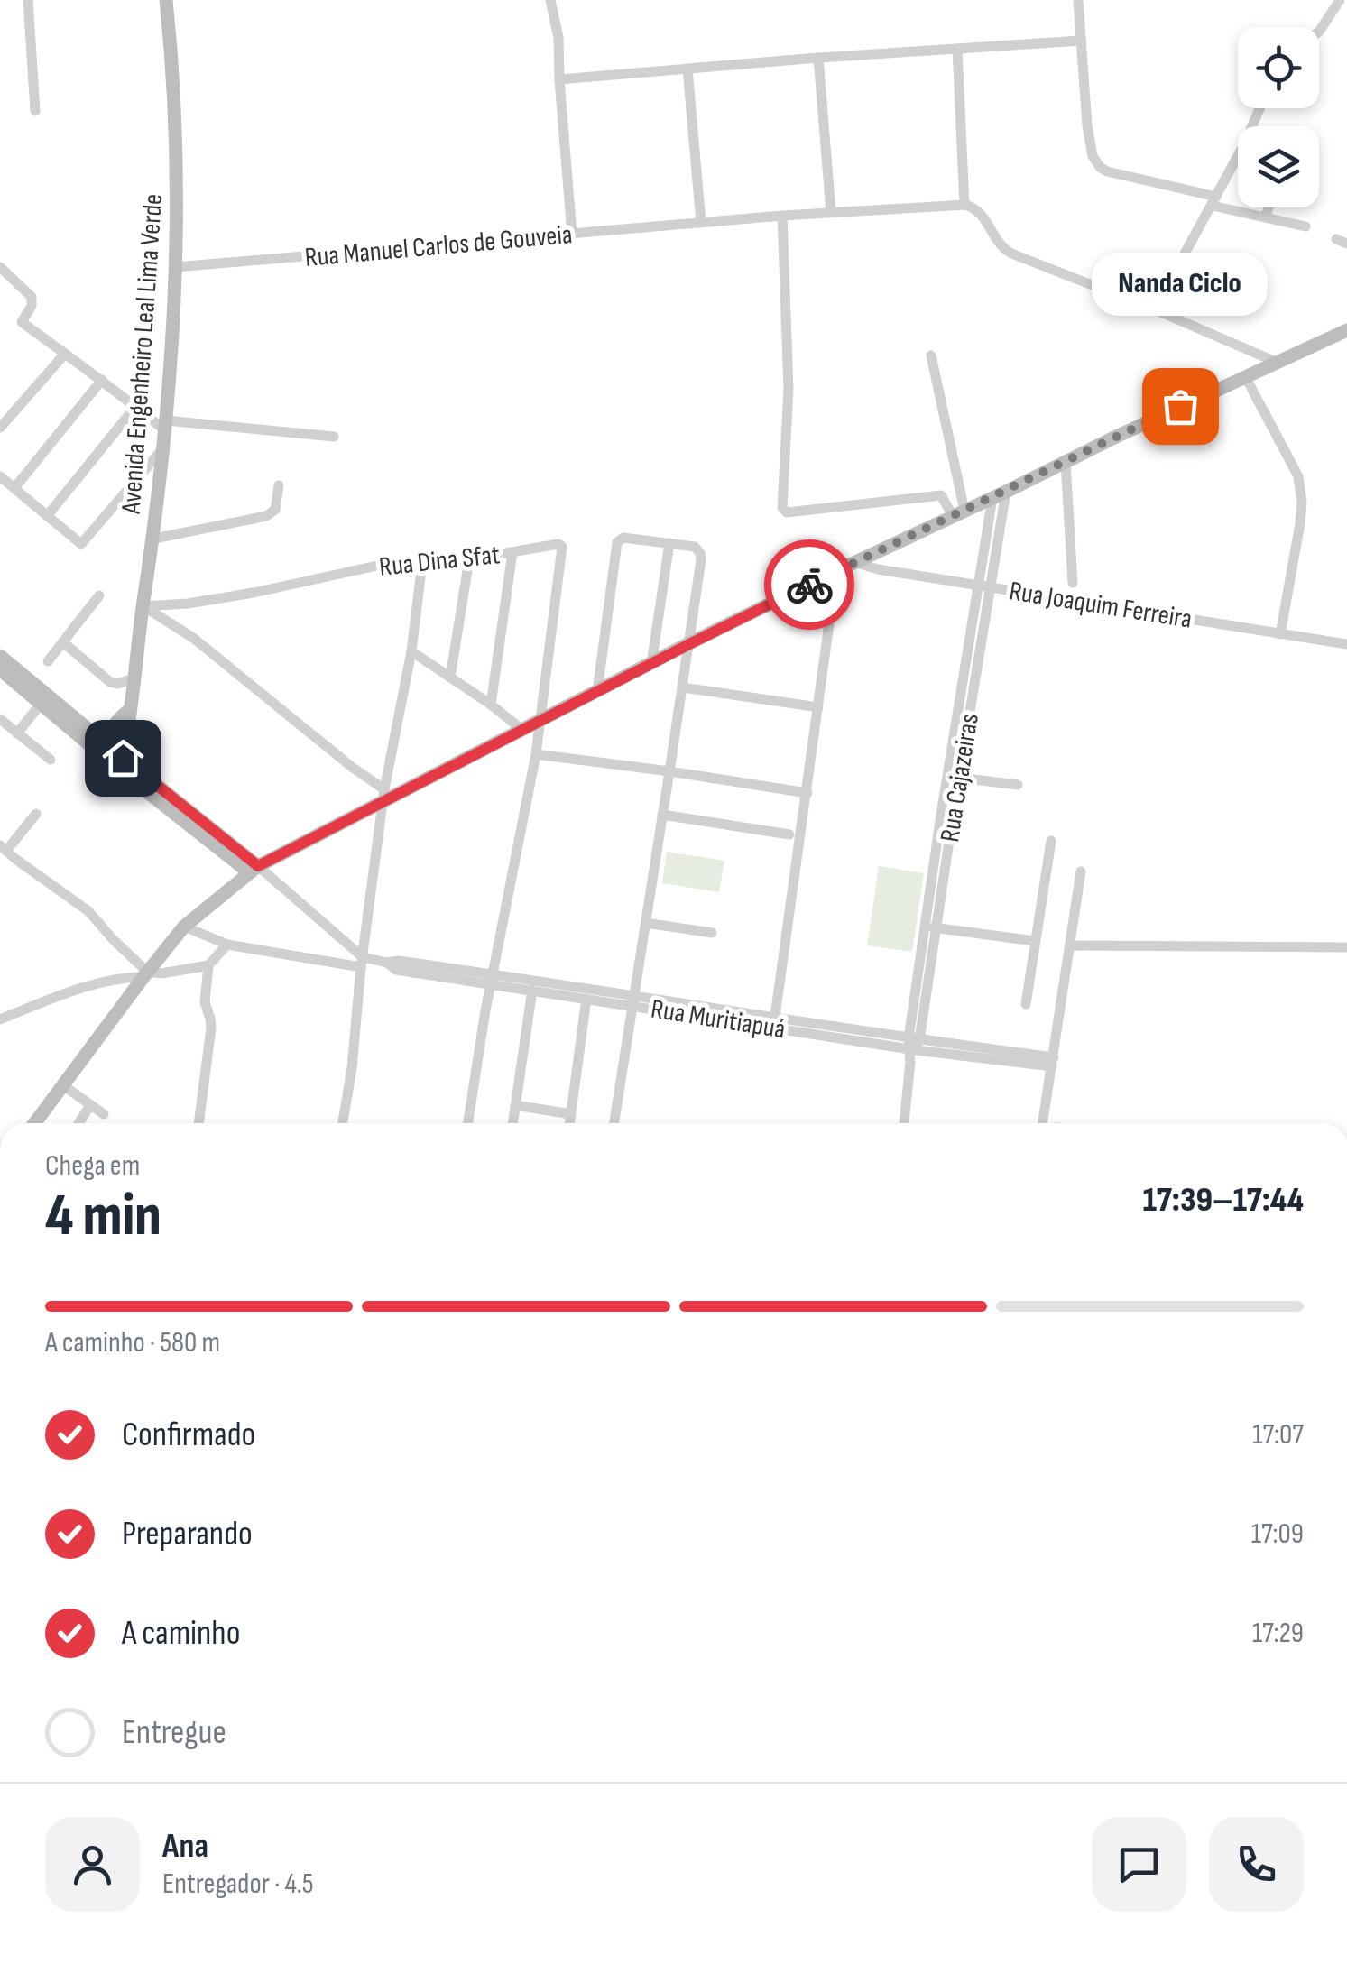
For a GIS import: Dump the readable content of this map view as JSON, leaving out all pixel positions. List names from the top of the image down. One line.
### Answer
{"streets":{"street":["Rua Manuel Carlos de Gouveia","Avenida Engenheiro Leal Lima Verde","Rua Dina Sfat","Rua Joaquim Ferreira","Rua Cajazeiras","Rua Muritiapuá"]},"crossings":[["Rua Manuel Carlos de Gouveia","Avenida Engenheiro Leal Lima Verde"],["Avenida Engenheiro Leal Lima Verde","Rua Dina Sfat"],["Rua Joaquim Ferreira","Rua Cajazeiras"],["Rua Cajazeiras","Rua Muritiapuá"]],"places":["Nanda Ciclo"],"page":{"bubble":"Nanda Ciclo","heading":["4 min","Chega em","17:39–17:44"],"panel":["Ana","Entregador · 4.5"],"bar":"A caminho · 580 m","list":[["Confirmado","17:07"],["Preparando","17:09"],["A caminho","17:29"],"Entregue"]}}
